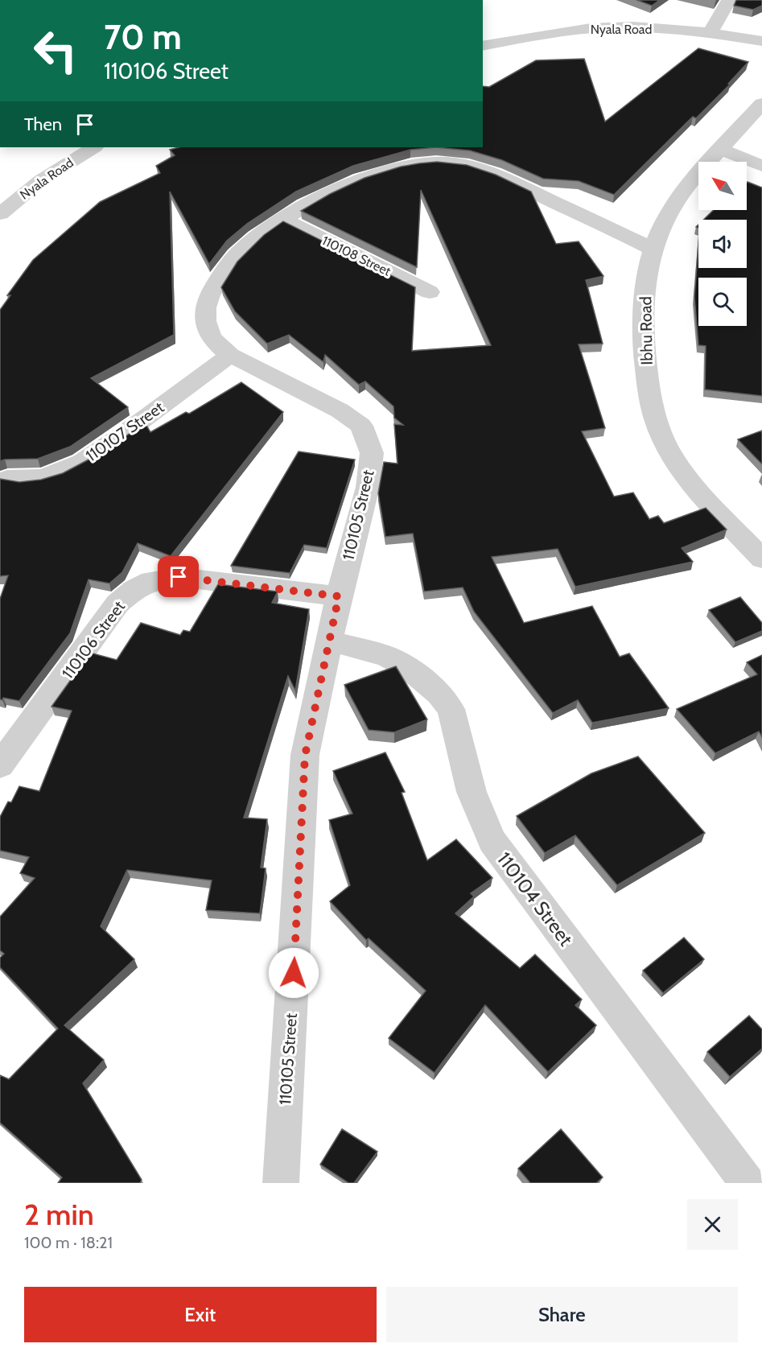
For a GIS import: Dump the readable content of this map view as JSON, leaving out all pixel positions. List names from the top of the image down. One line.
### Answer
{"streets":{"street":["Nyala Road","110108 Street","Ibhu Road","110107 Street","110105 Street","110106 Street","110104 Street"]},"crossings":[["110108 Street","110105 Street"],["Ibhu Road","110105 Street"],["110107 Street","110105 Street"],["110105 Street","110106 Street"],["110105 Street","110104 Street"]],"north":"top left","page":{"turn":["70 m","110106 Street"],"then":"Then","heading":["2 min","100 m · 18:21"],"buttons":["Exit","Share"]}}
